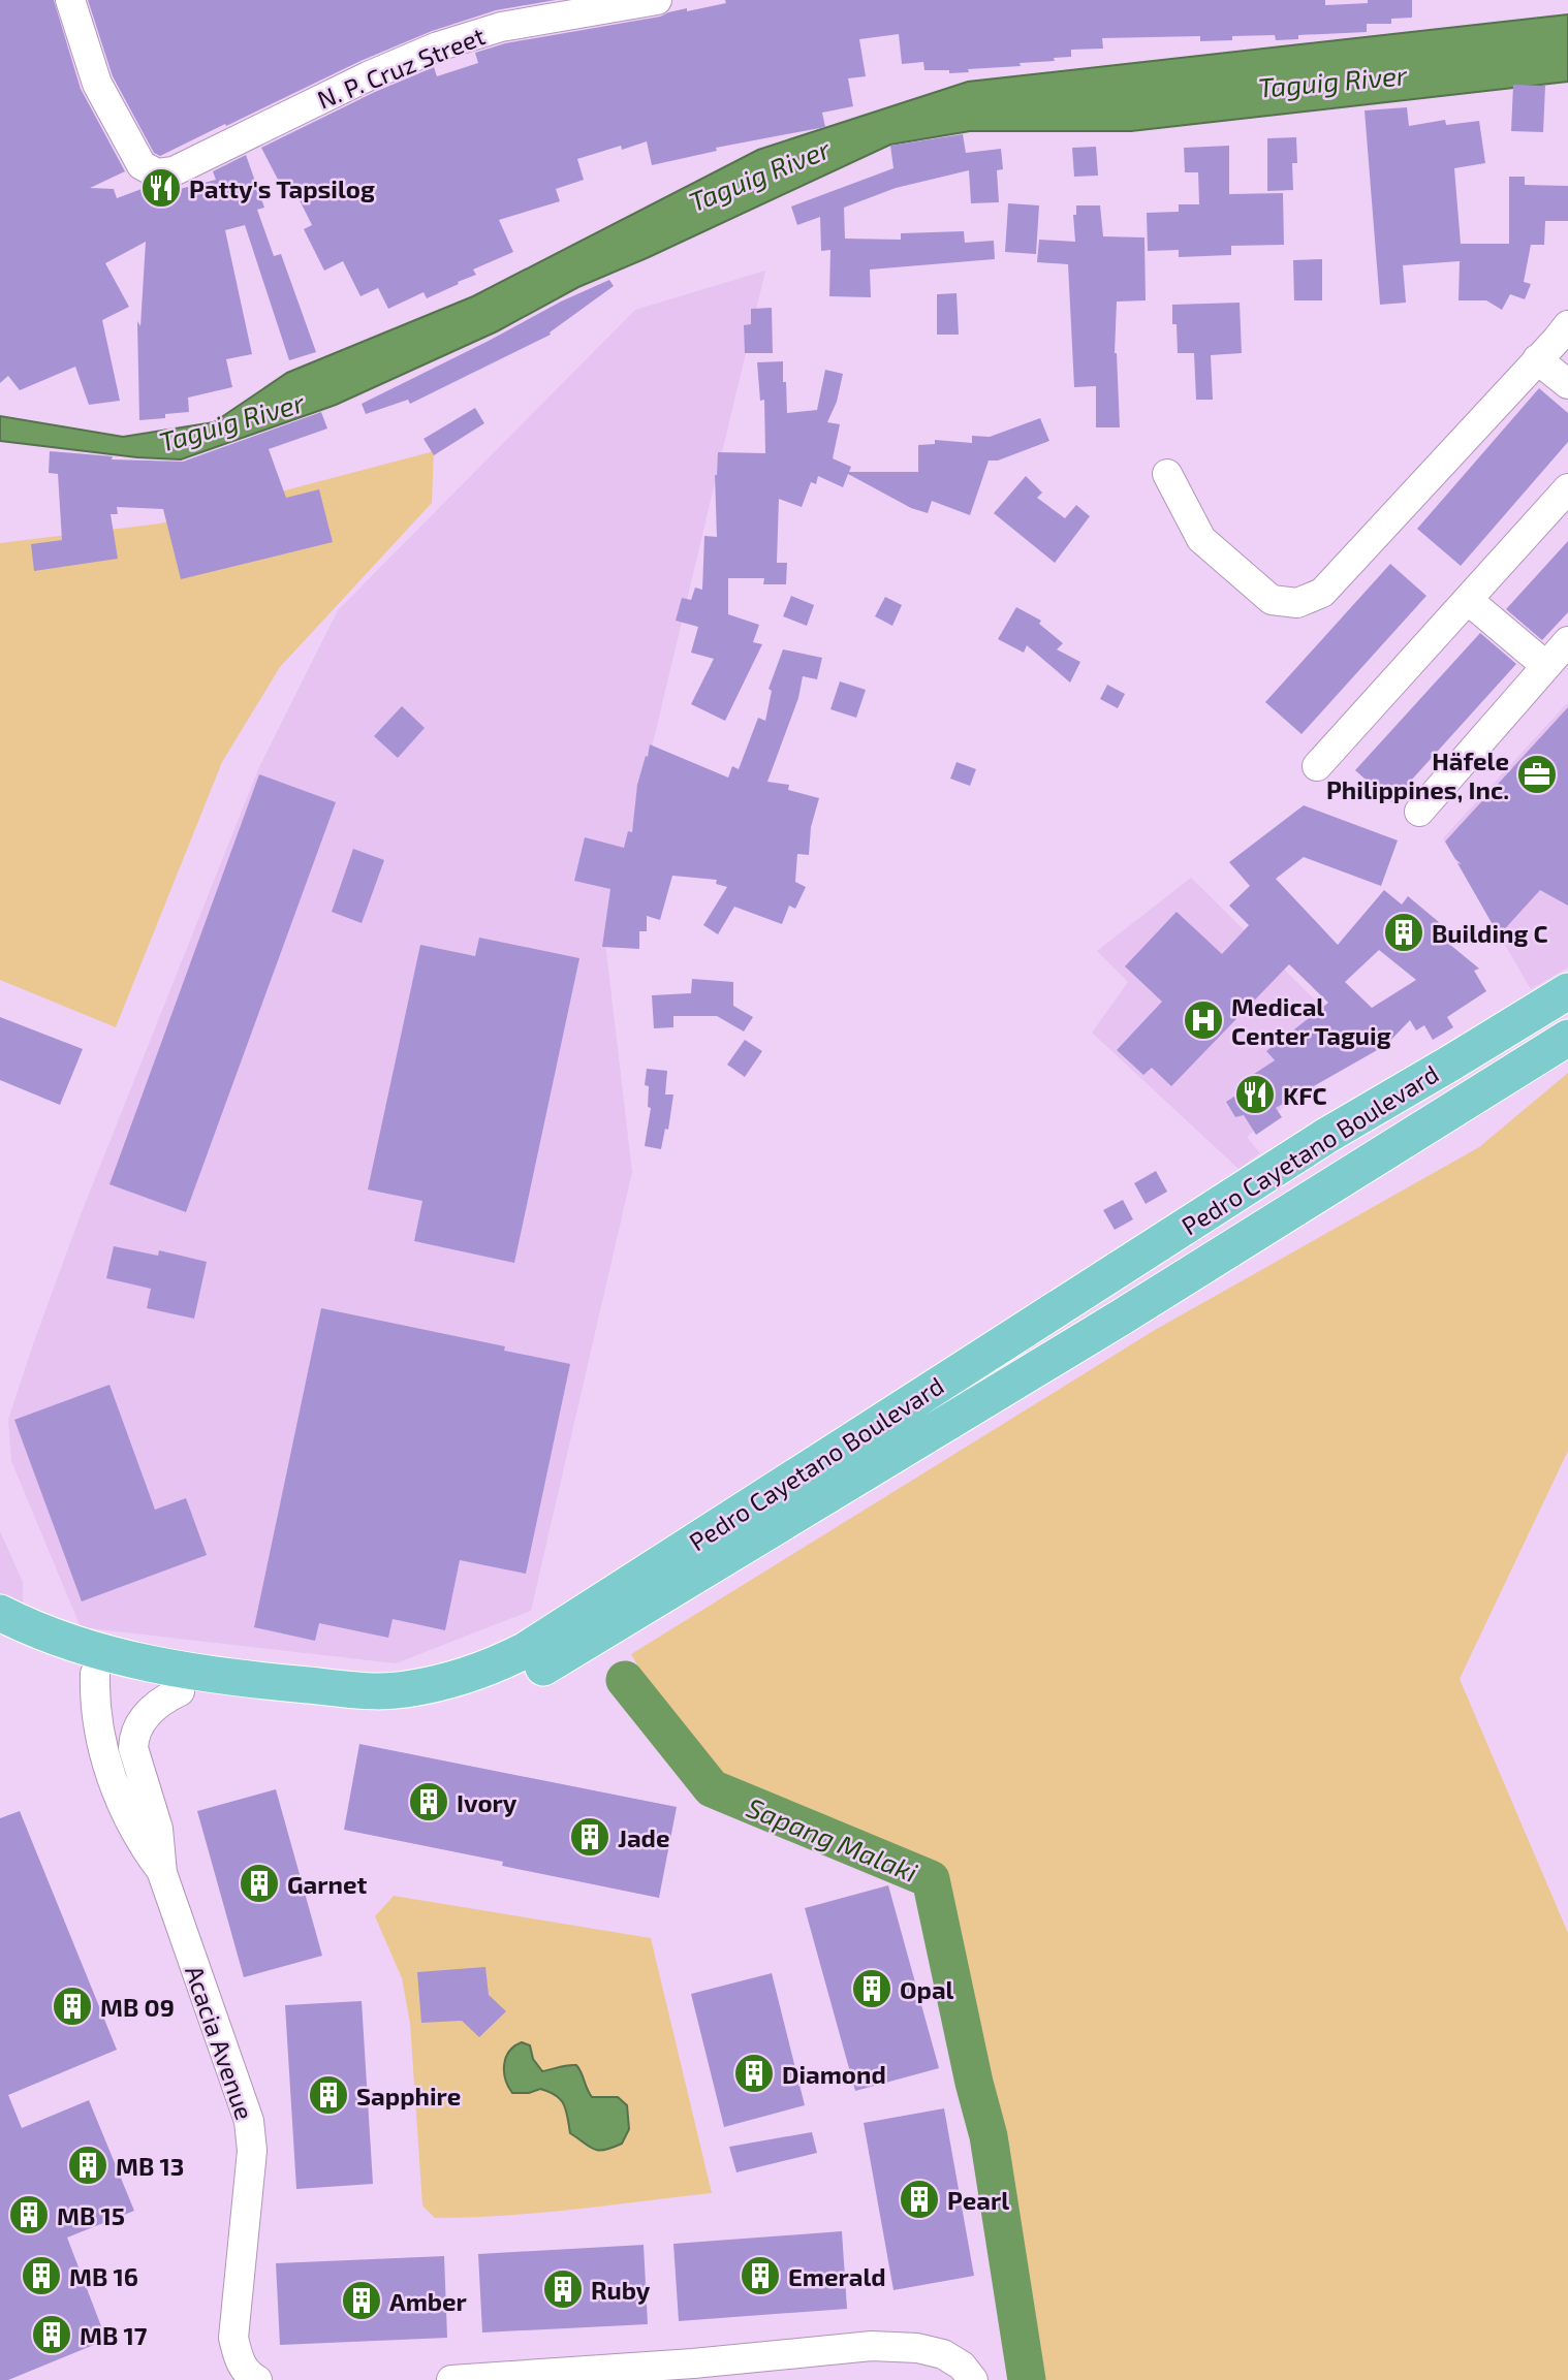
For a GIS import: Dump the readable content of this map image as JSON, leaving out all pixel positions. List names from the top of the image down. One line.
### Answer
{"streets":{"main road":["Pedro Cayetano Boulevard"],"street":["N. P. Cruz Street","Acacia Avenue"]},"crossings":[["Pedro Cayetano Boulevard","Acacia Avenue"]],"water":["Taguig River","Sapang Malaki"],"places":{"restaurant":["Patty's Tapsilog","KFC"],"office":["Häfele Philippines, Inc."],"building":["Building C","Ivory","Jade","Garnet","Opal","MB 09","Diamond","Sapphire","MB 13","Pearl","MB 15","MB 16","Emerald","Ruby","Amber","MB 17"],"hospital":["Medical Center Taguig"]}}
